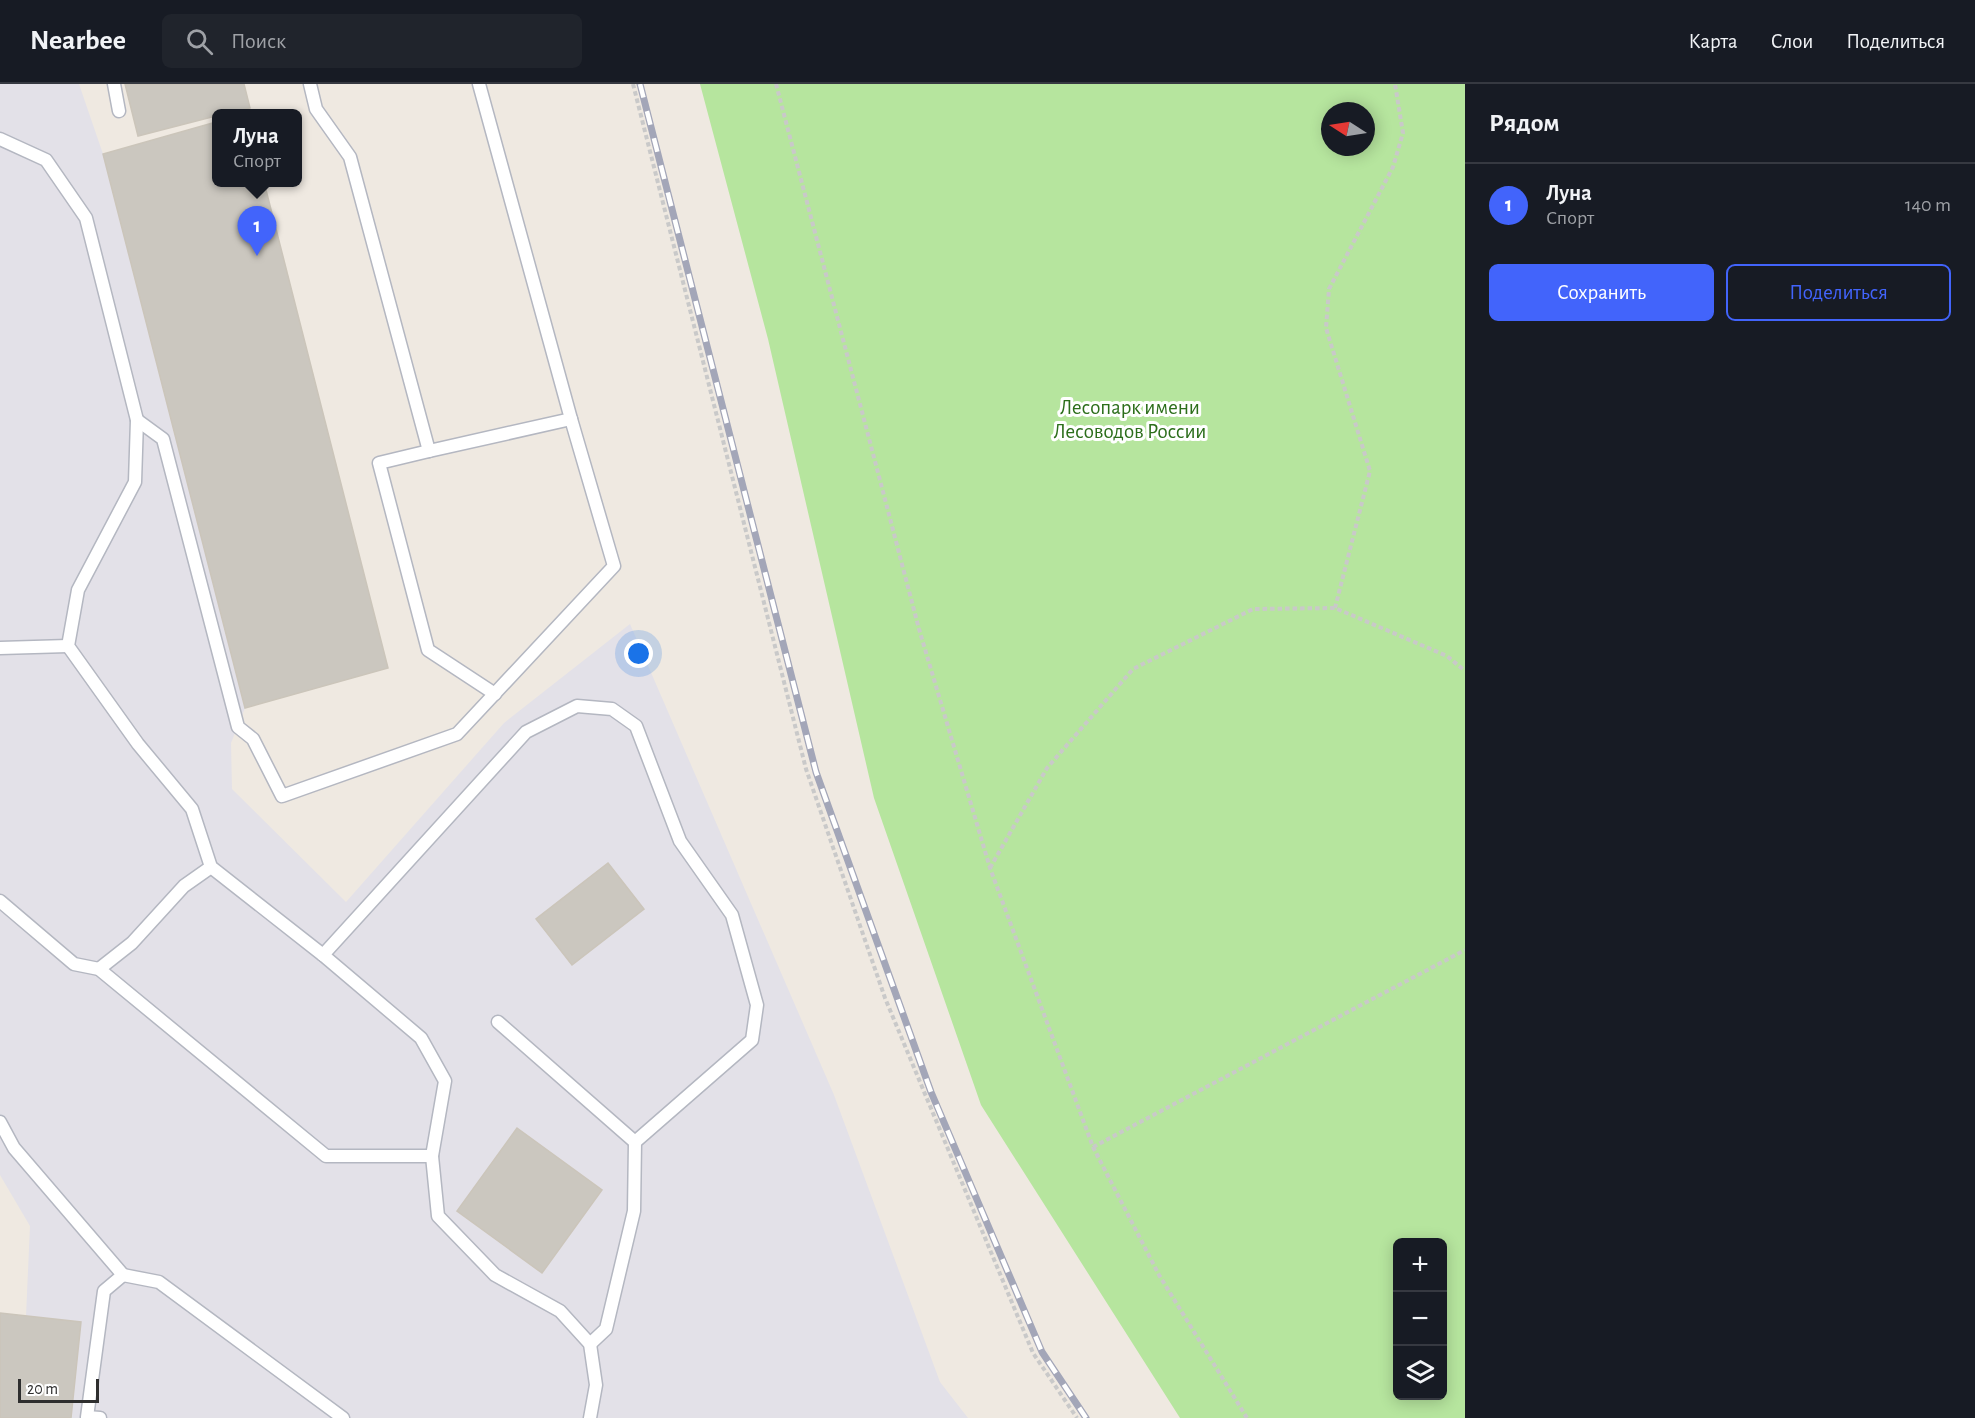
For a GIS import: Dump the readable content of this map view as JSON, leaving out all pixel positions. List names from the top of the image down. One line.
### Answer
{"parks":["Лесопарк имени Лесоводов России"],"scale_bar":"20 m","north":"left","page":{"header":"Nearbee","search":"Поиск","nav":["Карта","Слои","Поделиться"],"heading":"Рядом","popup":["Луна","Спорт"],"list":[{"mark":"1","name":"Луна","note":"Спорт","value":"140 m"}],"pins":"1","buttons":["Сохранить","Поделиться"],"map_buttons":["+","−"],"scale":"20 m"}}
